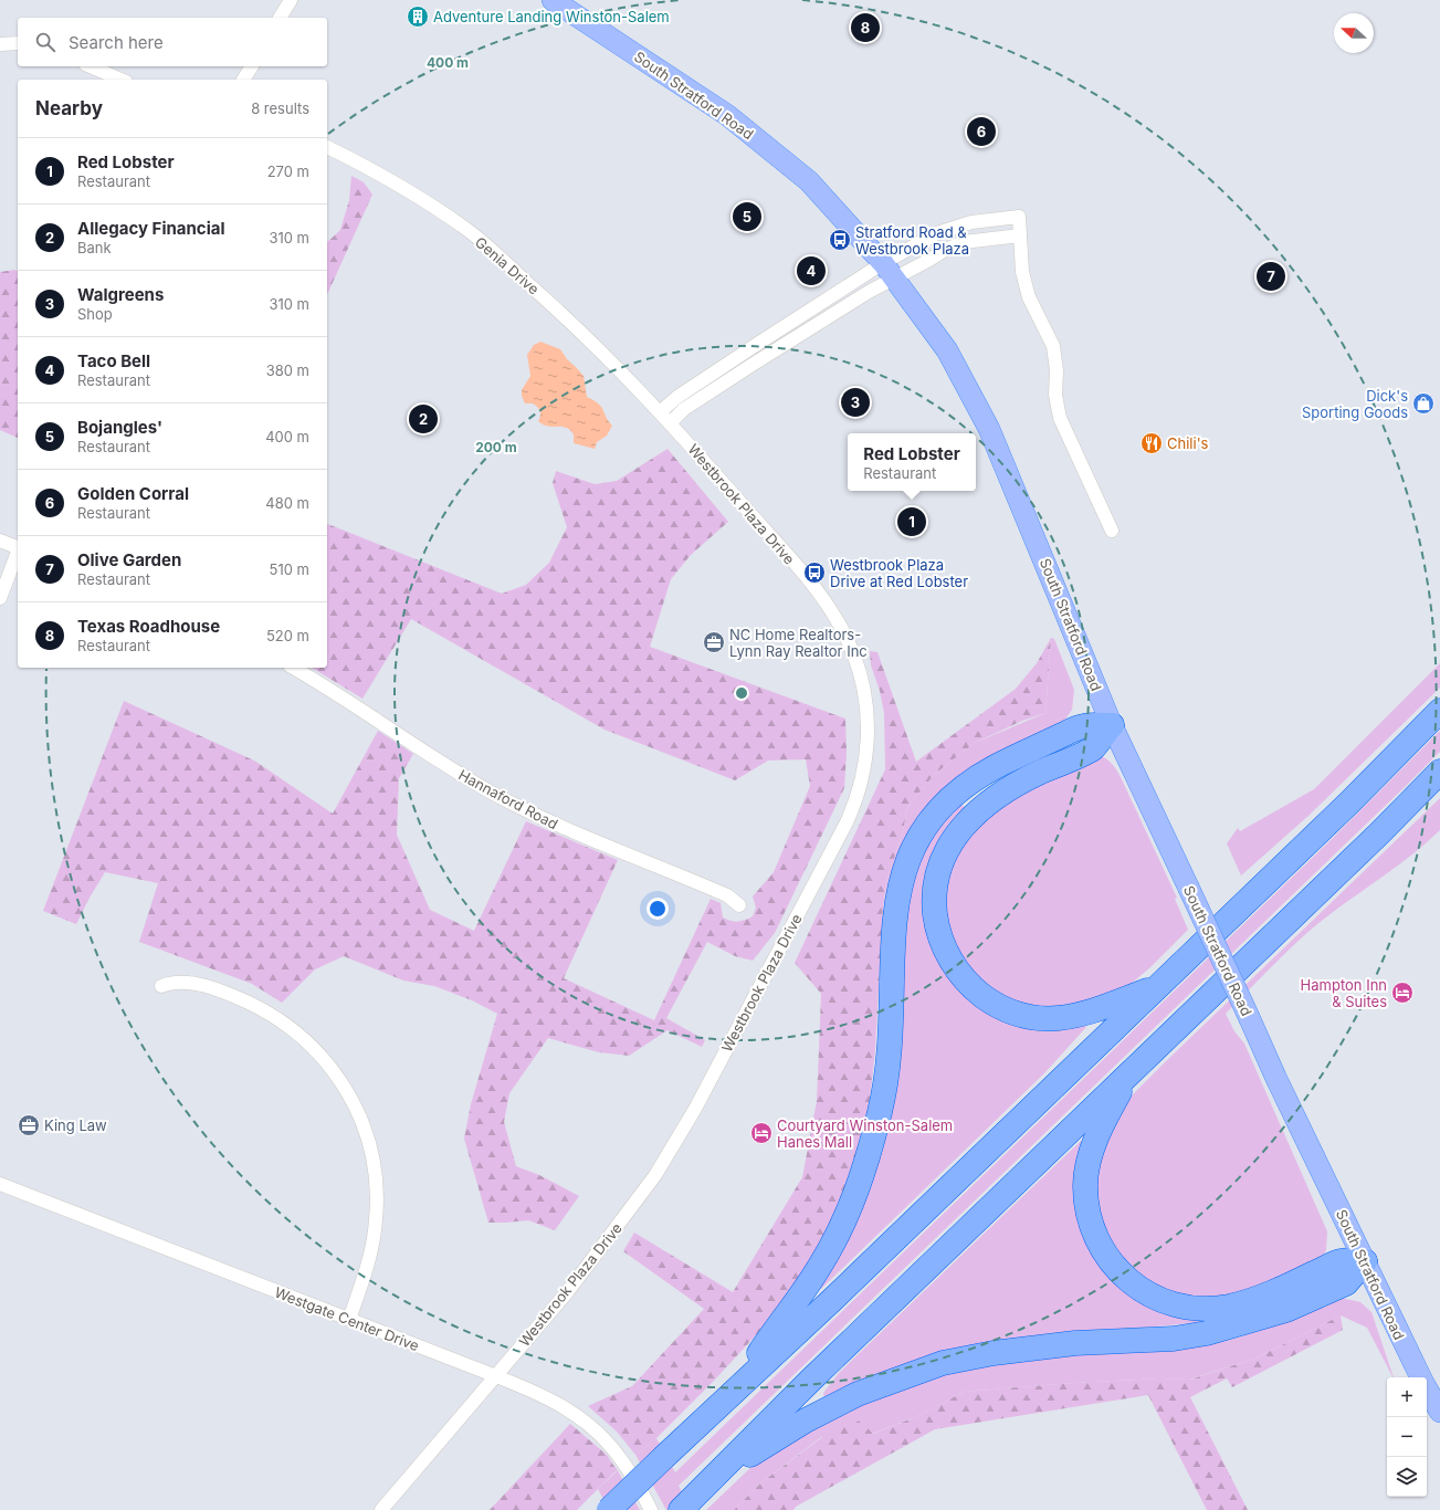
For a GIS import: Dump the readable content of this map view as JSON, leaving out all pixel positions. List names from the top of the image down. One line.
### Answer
{"streets":{"main road":["South Stratford Road"],"street":["Genia Drive","Westbrook Plaza Drive","Hannaford Road","Westgate Center Drive"]},"crossings":[["Genia Drive","Westbrook Plaza Drive"],["Westbrook Plaza Drive","Westgate Center Drive"]],"places":{"building":["Adventure Landing Winston-Salem"],"bus stop":["Stratford Road & Westbrook Plaza","Westbrook Plaza Drive at Red Lobster"],"shop":["Dick's Sporting Goods"],"restaurant":["Chili's"],"office":["NC Home Realtors- Lynn Ray Realtor Inc","King Law"],"hotel":["Hampton Inn & Suites","Courtyard Winston-Salem Hanes Mall"]},"north":"left","page":{"pins":["8","6","5","4","7","3","2","1"],"search":"Search here","heading":["Nearby","8 results"],"list":[{"mark":"1","name":"Red Lobster","note":"Restaurant","value":"270 m"},{"mark":"2","name":"Allegacy Financial","note":"Bank","value":"310 m"},{"mark":"3","name":"Walgreens","note":"Shop","value":"310 m"},{"mark":"4","name":"Taco Bell","note":"Restaurant","value":"380 m"},{"mark":"5","name":"Bojangles'","note":"Restaurant","value":"400 m"},{"mark":"6","name":"Golden Corral","note":"Restaurant","value":"480 m"},{"mark":"7","name":"Olive Garden","note":"Restaurant","value":"510 m"},{"mark":"8","name":"Texas Roadhouse","note":"Restaurant","value":"520 m"}],"popup":["Red Lobster","Restaurant"],"map_buttons":["+","−"]},"rings":["400 m","200 m"]}
